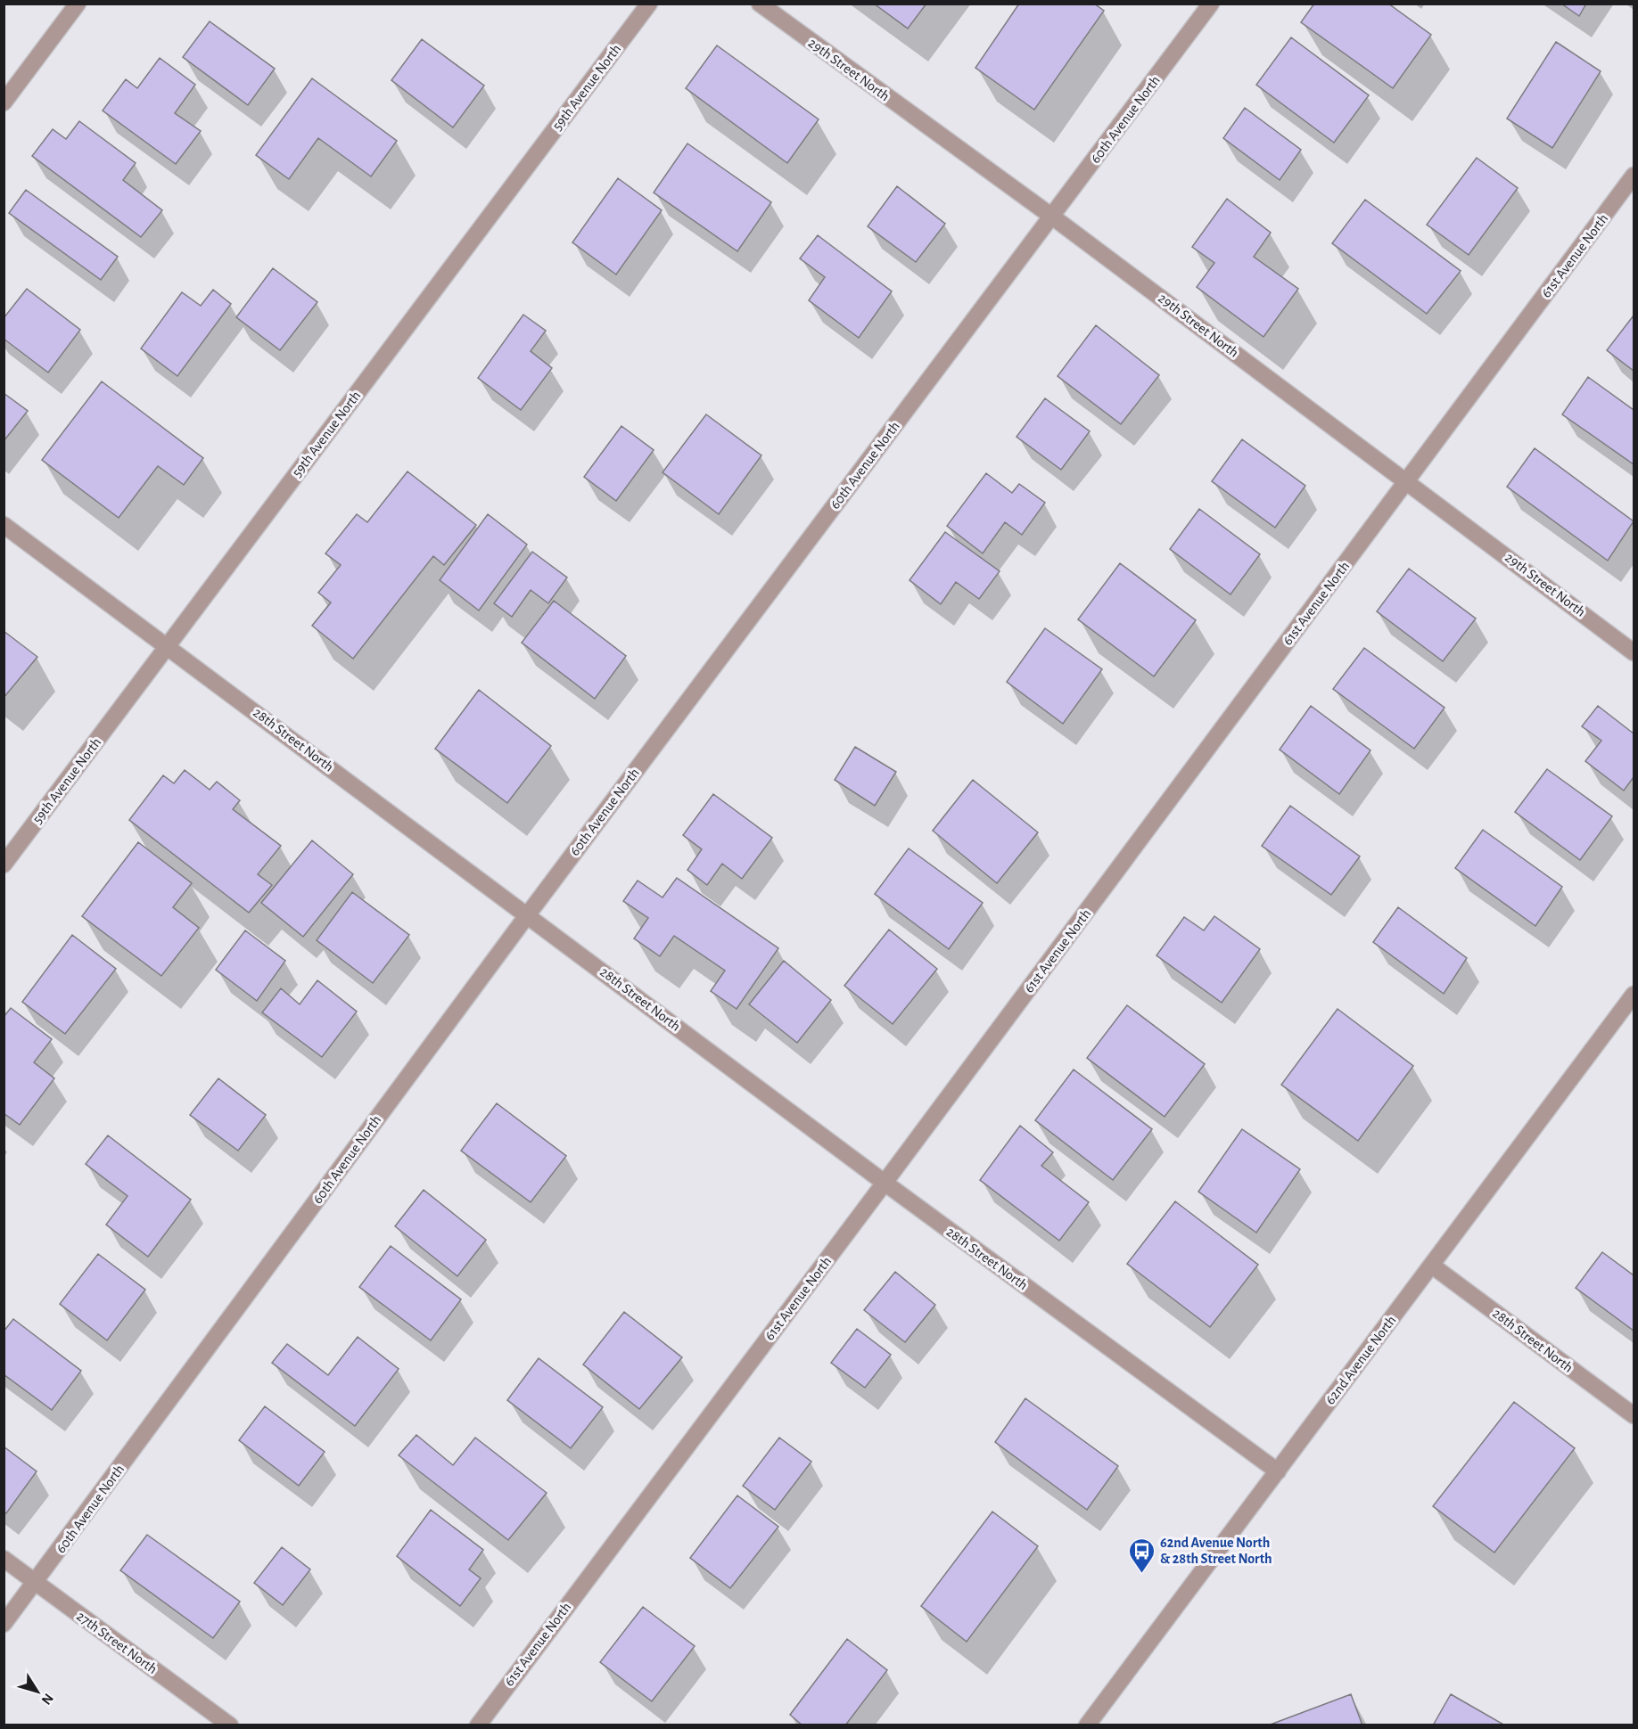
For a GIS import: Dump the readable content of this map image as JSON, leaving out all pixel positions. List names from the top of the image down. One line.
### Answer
{"streets":{"street":["29th Street North","59th Avenue North","60th Avenue North","61st Avenue North","28th Street North","62nd Avenue North","27th Street North"]},"crossings":[["29th Street North","60th Avenue North"],["29th Street North","61st Avenue North"],["59th Avenue North","28th Street North"],["60th Avenue North","28th Street North"],["60th Avenue North","27th Street North"],["61st Avenue North","28th Street North"],["28th Street North","62nd Avenue North"]],"places":{"bus stop":["62nd Avenue North & 28th Street North"]},"north":"bottom right"}
